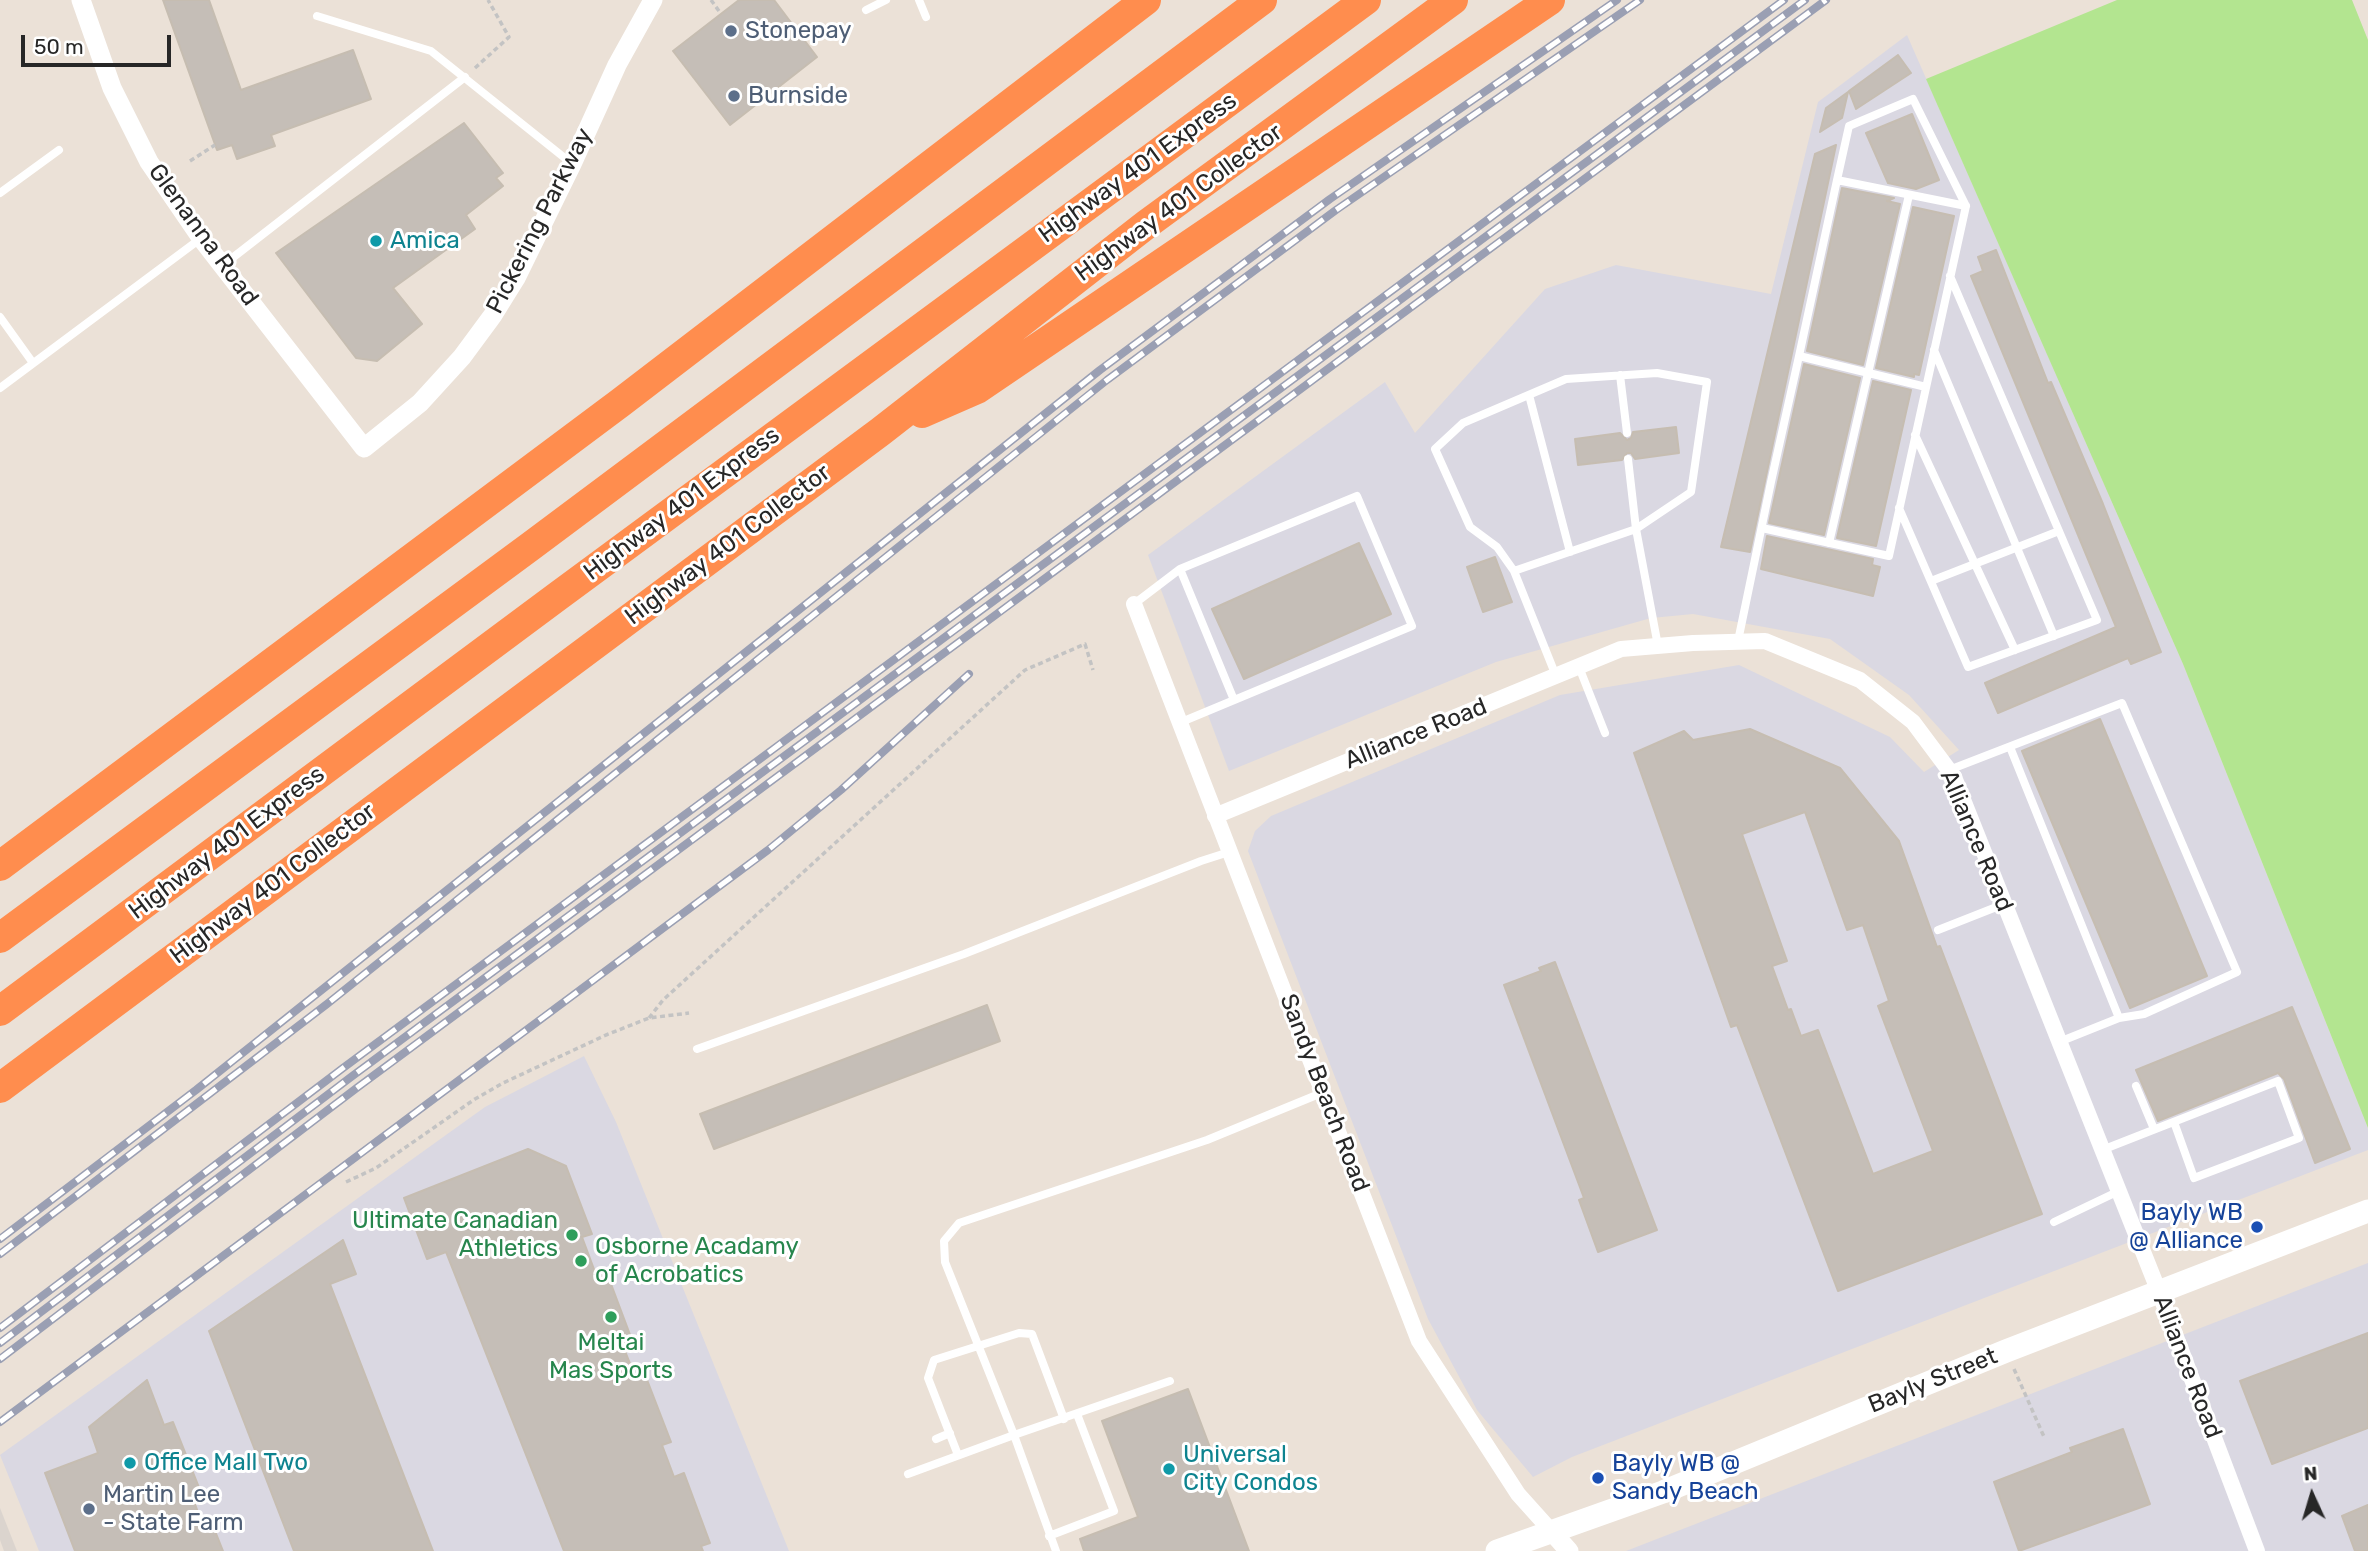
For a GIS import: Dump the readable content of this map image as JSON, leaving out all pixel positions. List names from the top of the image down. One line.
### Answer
{"streets":{"highway":["Highway 401 Express","Highway 401 Collector"],"main road":["Bayly Street"],"street":["Pickering Parkway","Glenanna Road","Alliance Road","Sandy Beach Road"]},"crossings":[["Pickering Parkway","Glenanna Road"],["Alliance Road","Sandy Beach Road"],["Alliance Road","Bayly Street"],["Sandy Beach Road","Bayly Street"]],"places":["Stonepay","Burnside","Amica","Bayly WB @ Alliance","Ultimate Canadian Athletics","Osborne Acadamy of Acrobatics","Meltai Mas Sports","Office Mall Two","Universal City Condos","Bayly WB @ Sandy Beach","Martin Lee - State Farm"],"scale_bar":"50 m","north":"top"}
